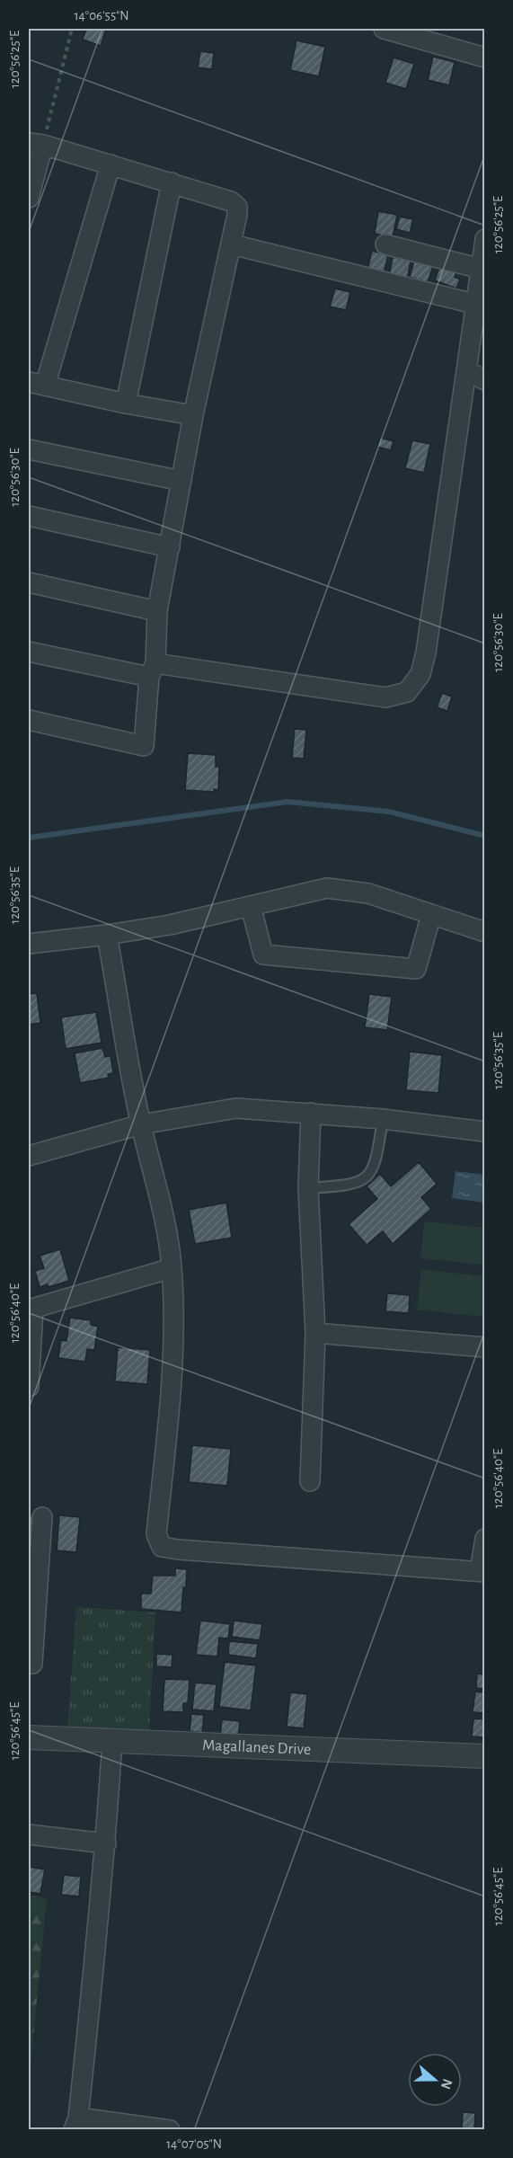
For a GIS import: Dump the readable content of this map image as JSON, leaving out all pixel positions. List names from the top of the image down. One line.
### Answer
{"streets":{"street":["Magallanes Drive"]},"north":"right","coordinates":["14°06'55\"N","120°56'25\"E","120°56'30\"E","120°56'35\"E","120°56'40\"E","120°56'45\"E","14°07'05\"N"]}
